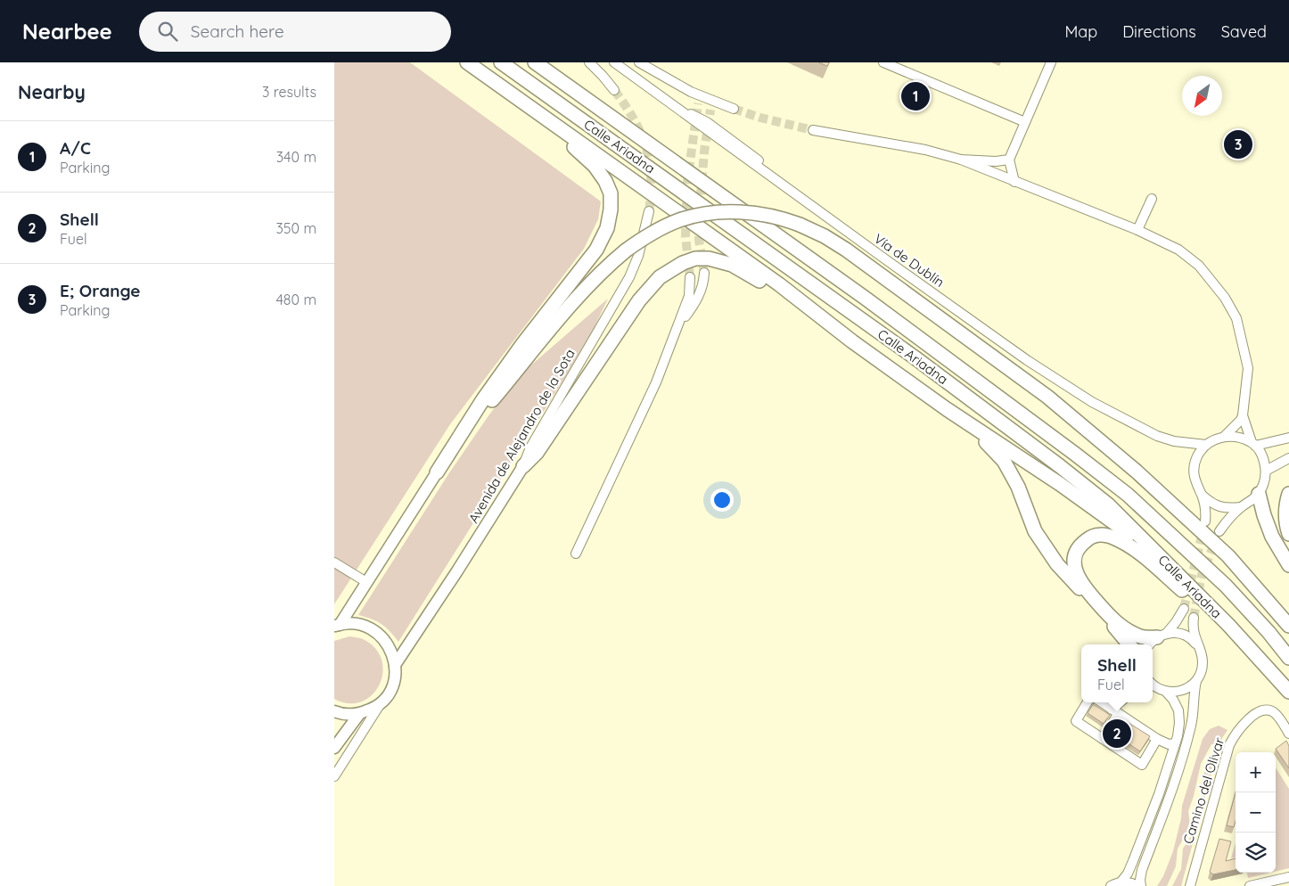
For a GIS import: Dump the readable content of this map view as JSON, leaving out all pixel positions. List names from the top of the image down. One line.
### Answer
{"streets":{"highway":["Calle Ariadna"],"main road":["Avenida de Alejandro de la Sota"],"street":["Vía de Dublín","Camino del Olivar"]},"north":"bottom left","page":{"header":"Nearbee","search":"Search here","nav":["Map","Directions","Saved"],"heading":["Nearby","3 results"],"pins":["1","3","2"],"list":[{"mark":"1","name":"A/C","note":"Parking","value":"340 m"},{"mark":"2","name":"Shell","note":"Fuel","value":"350 m"},{"mark":"3","name":"E; Orange","note":"Parking","value":"480 m"}],"popup":["Shell","Fuel"],"map_buttons":["+","−"]}}
